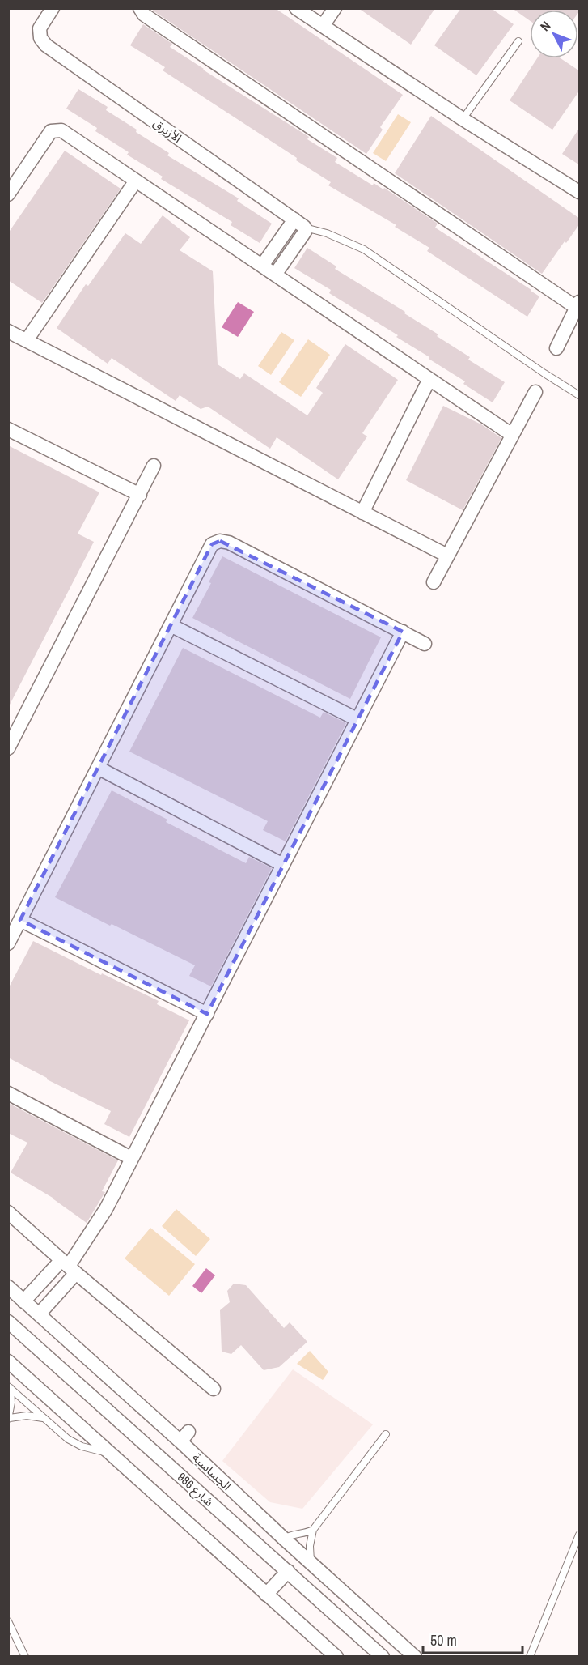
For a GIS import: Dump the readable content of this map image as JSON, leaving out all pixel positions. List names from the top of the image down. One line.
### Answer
{"streets":{"street":["الأزيرق","الجساسية","شارع 986"]},"scale_bar":"50 m","north":"top left"}
